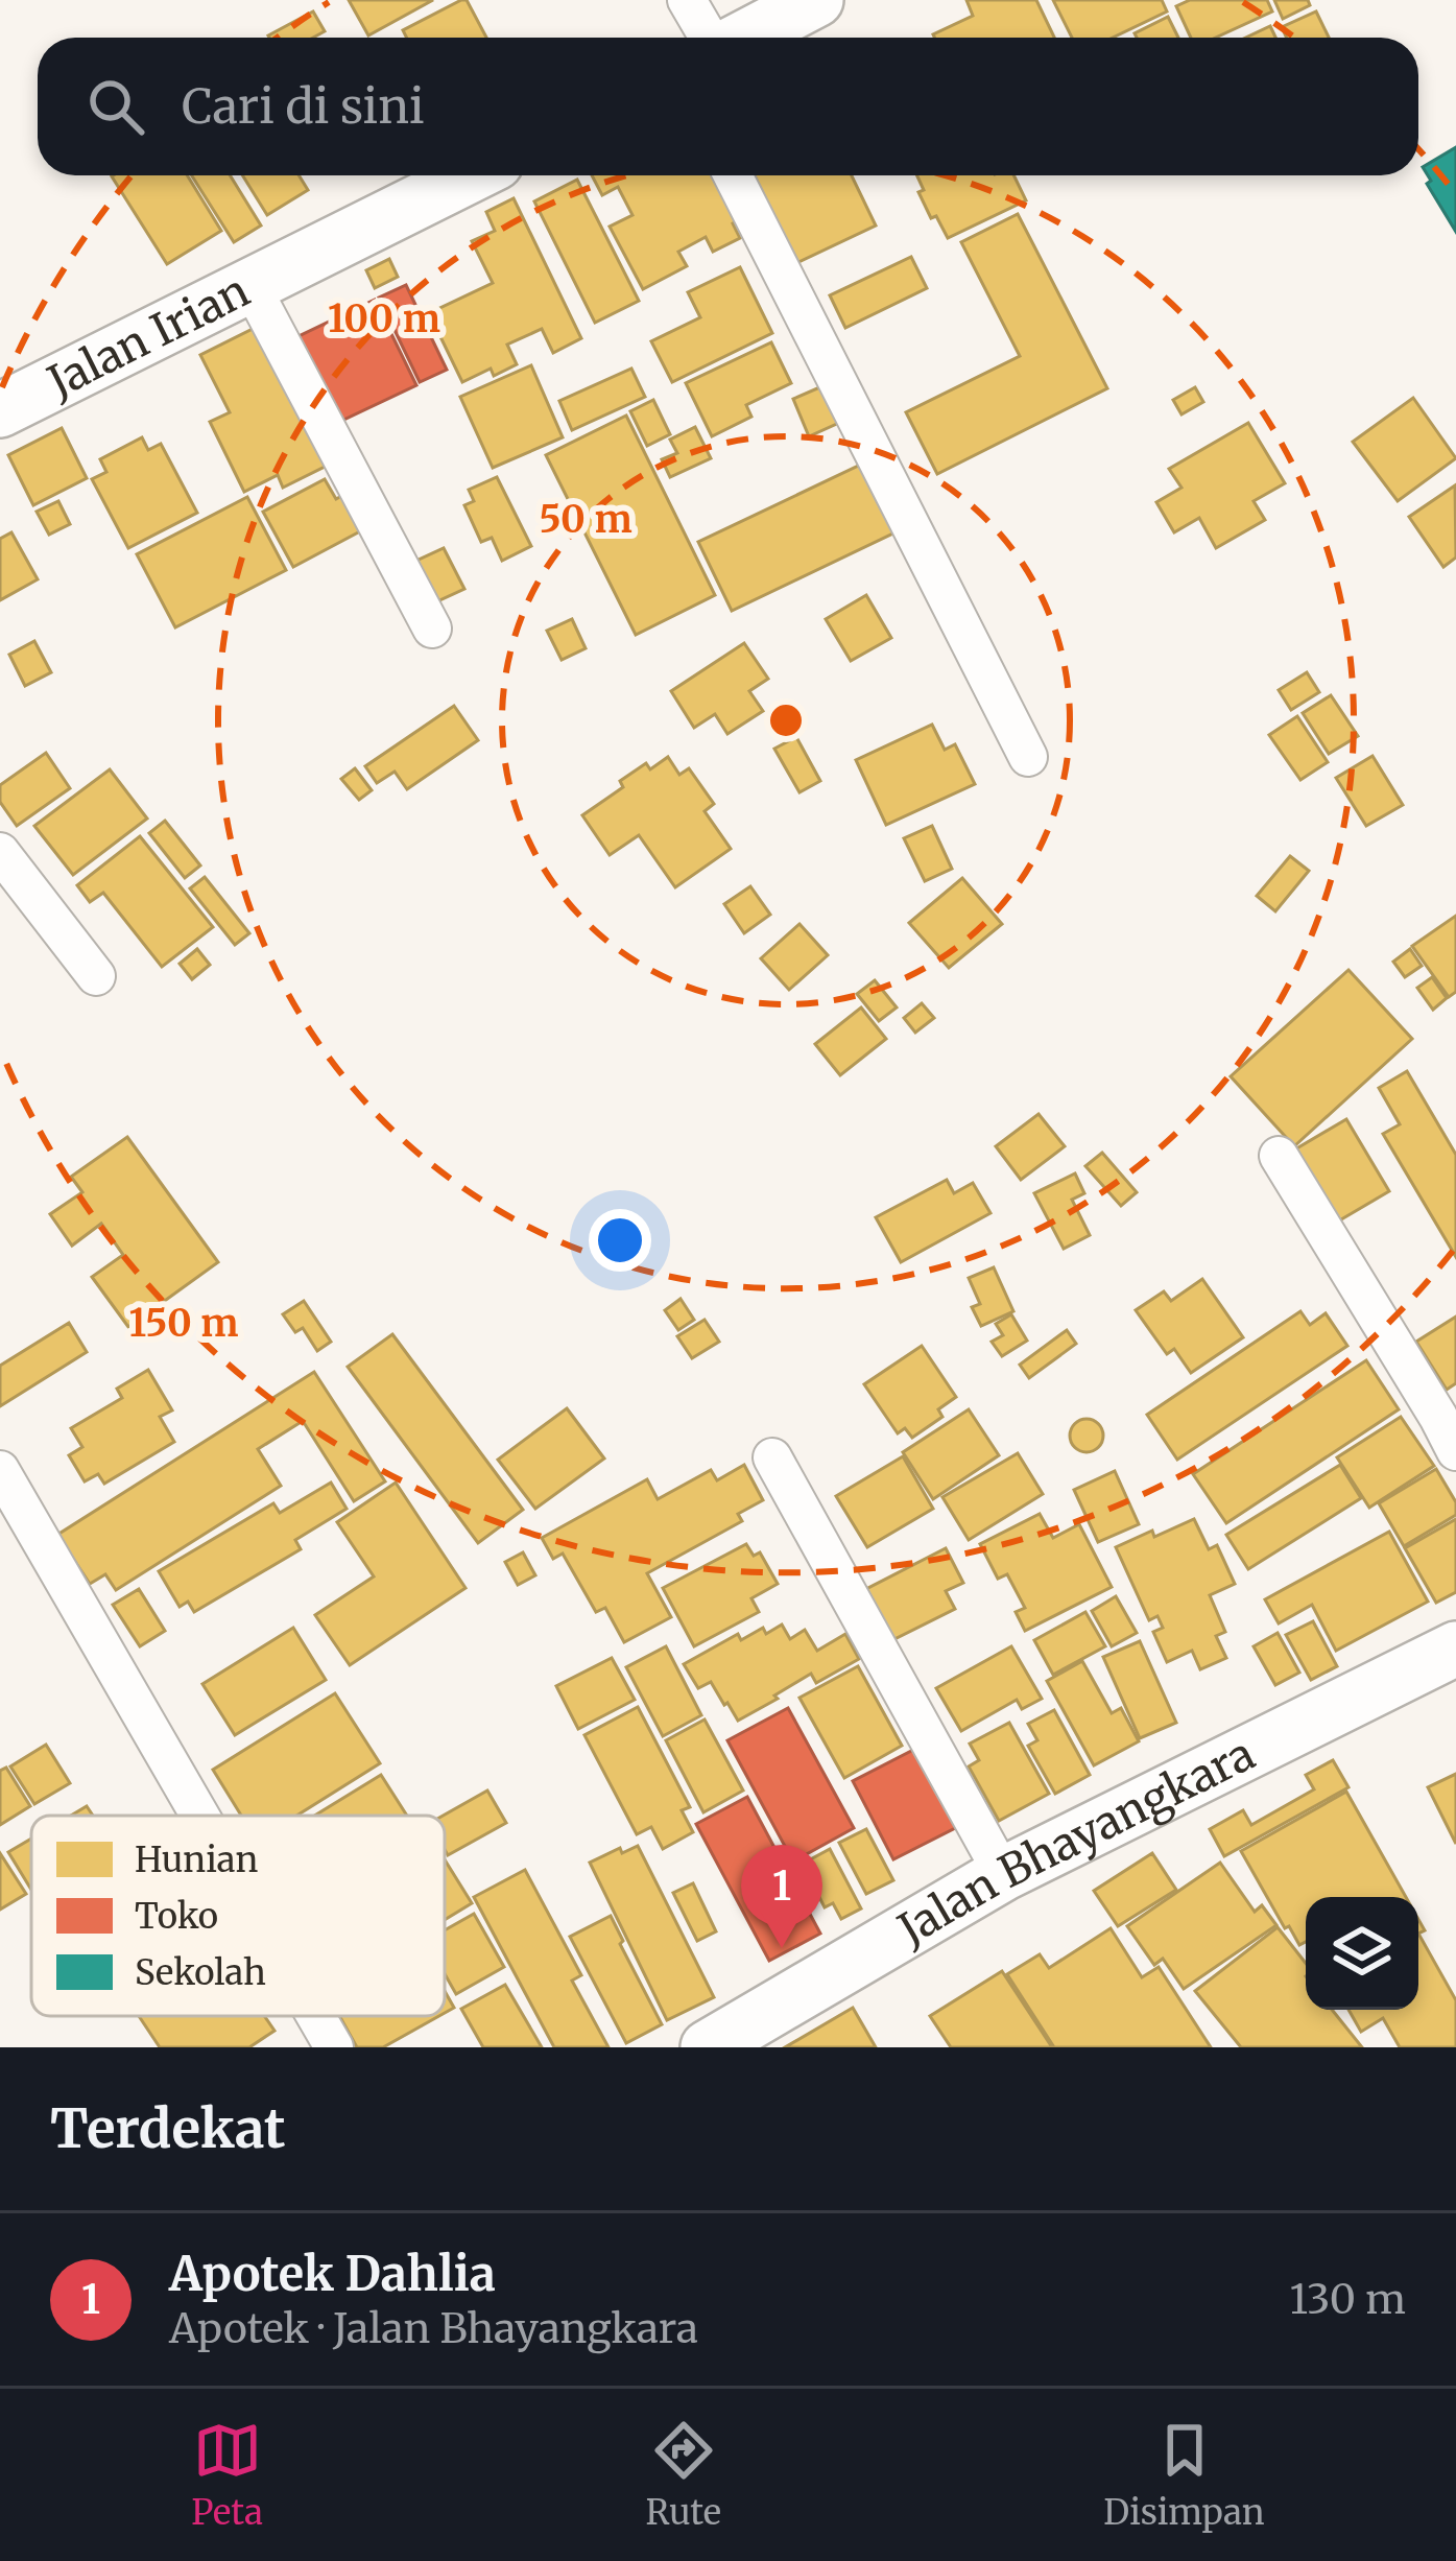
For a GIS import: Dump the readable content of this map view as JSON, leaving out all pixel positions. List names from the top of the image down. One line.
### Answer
{"streets":{"main road":["Jalan Irian","Jalan Bhayangkara"]},"legend":["Hunian","Toko","Sekolah"],"page":{"search":"Cari di sini","pins":"1","heading":"Terdekat","list":[{"mark":"1","name":"Apotek Dahlia","note":"Apotek · Jalan Bhayangkara","value":"130 m"}],"nav":["Peta","Rute","Disimpan"]},"rings":["100 m","50 m","150 m"]}
